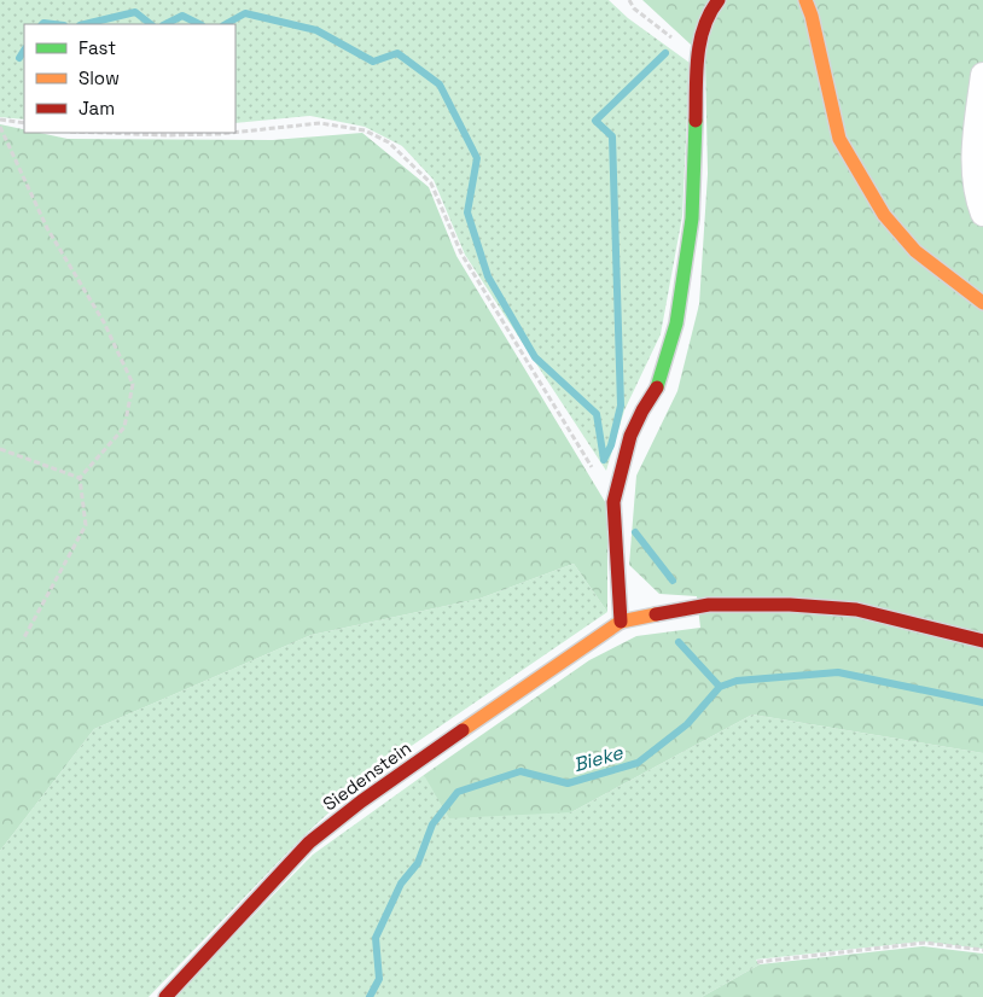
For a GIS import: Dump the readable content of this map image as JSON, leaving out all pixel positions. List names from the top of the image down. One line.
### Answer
{"streets":{"street":["Siedenstein"]},"water":["Bieke"],"legend":["Fast","Slow","Jam"]}
